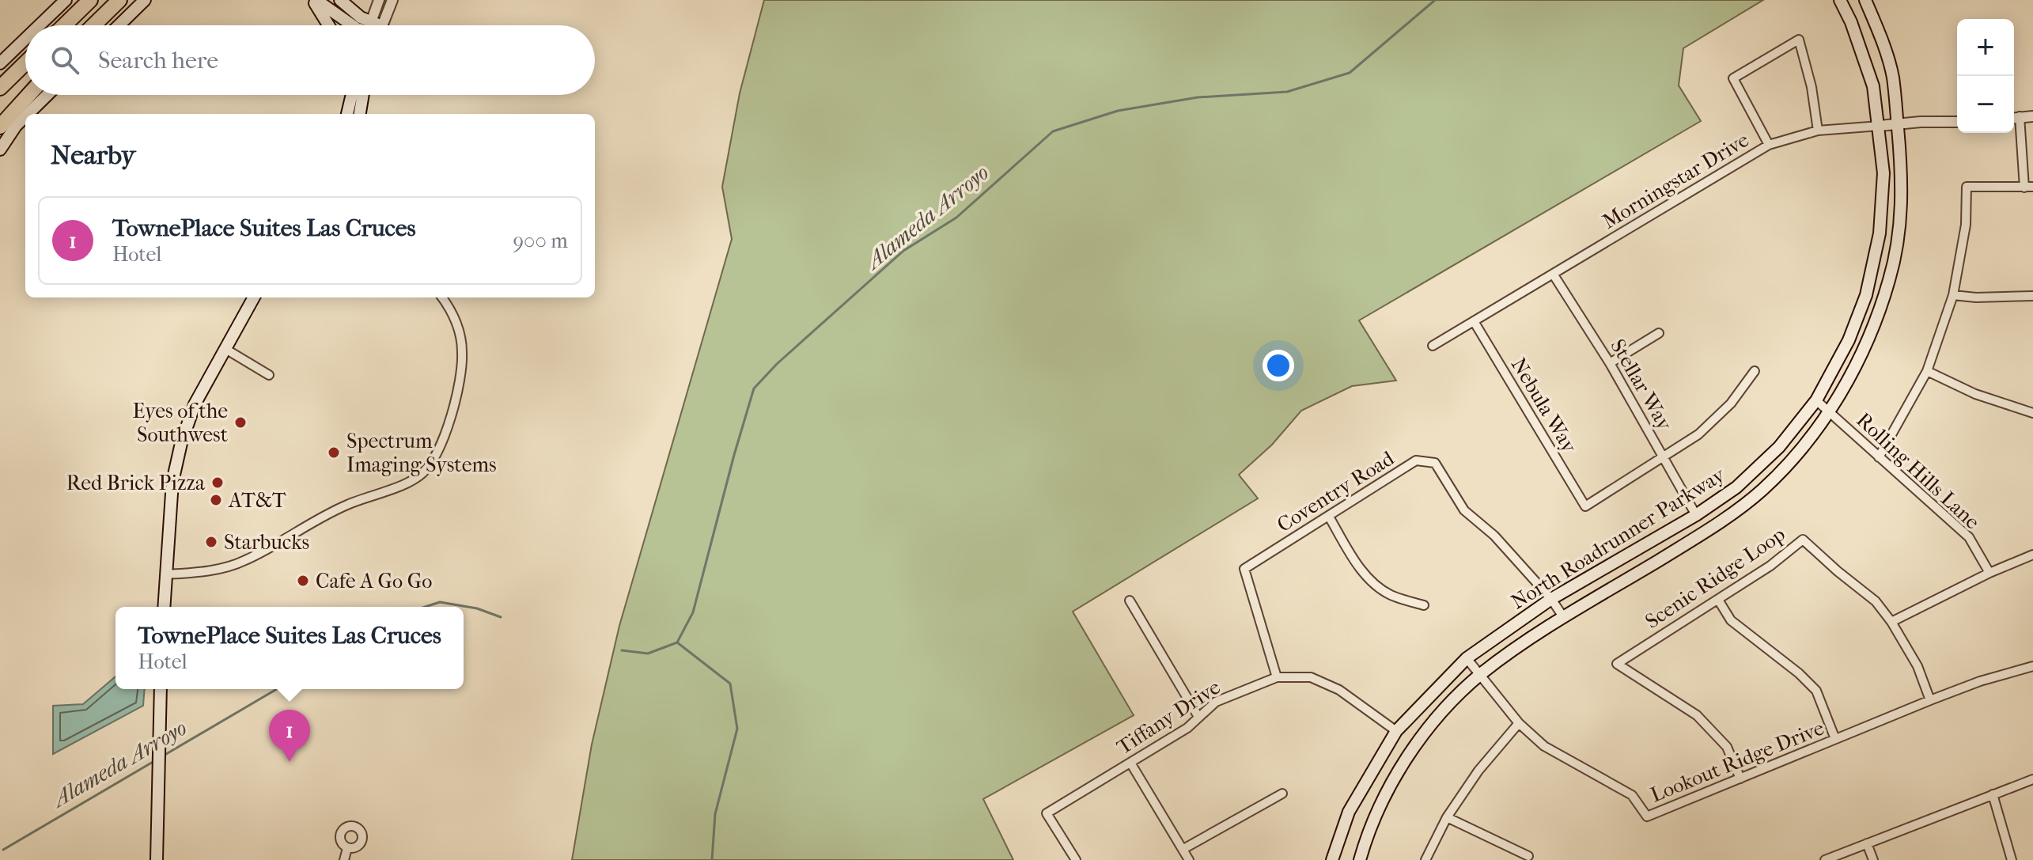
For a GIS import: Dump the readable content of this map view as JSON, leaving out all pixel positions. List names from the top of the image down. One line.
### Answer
{"streets":{"main road":["North Roadrunner Parkway"],"street":["Morningstar Drive","Stellar Way","Nebula Way","Rolling Hills Lane","Coventry Road","Scenic Ridge Loop","Tiffany Drive","Lookout Ridge Drive"]},"crossings":[["Morningstar Drive","Stellar Way"],["Morningstar Drive","Nebula Way"],["Morningstar Drive","North Roadrunner Parkway"],["Stellar Way","Nebula Way"],["Stellar Way","North Roadrunner Parkway"],["Rolling Hills Lane","North Roadrunner Parkway"],["Coventry Road","North Roadrunner Parkway"],["Coventry Road","Tiffany Drive"],["North Roadrunner Parkway","Tiffany Drive"],["North Roadrunner Parkway","Lookout Ridge Drive"],["Scenic Ridge Loop","Lookout Ridge Drive"]],"water":["Alameda Arroyo"],"places":["Eyes of the Southwest","Spectrum Imaging Systems","Red Brick Pizza","AT&T","Starbucks","Cafe A Go Go"],"page":{"map_buttons":["+","−"],"search":"Search here","heading":"Nearby","list":[{"mark":"1","name":"TownePlace Suites Las Cruces","note":"Hotel","value":"900 m"}],"popup":["TownePlace Suites Las Cruces","Hotel"],"pins":"1"}}
